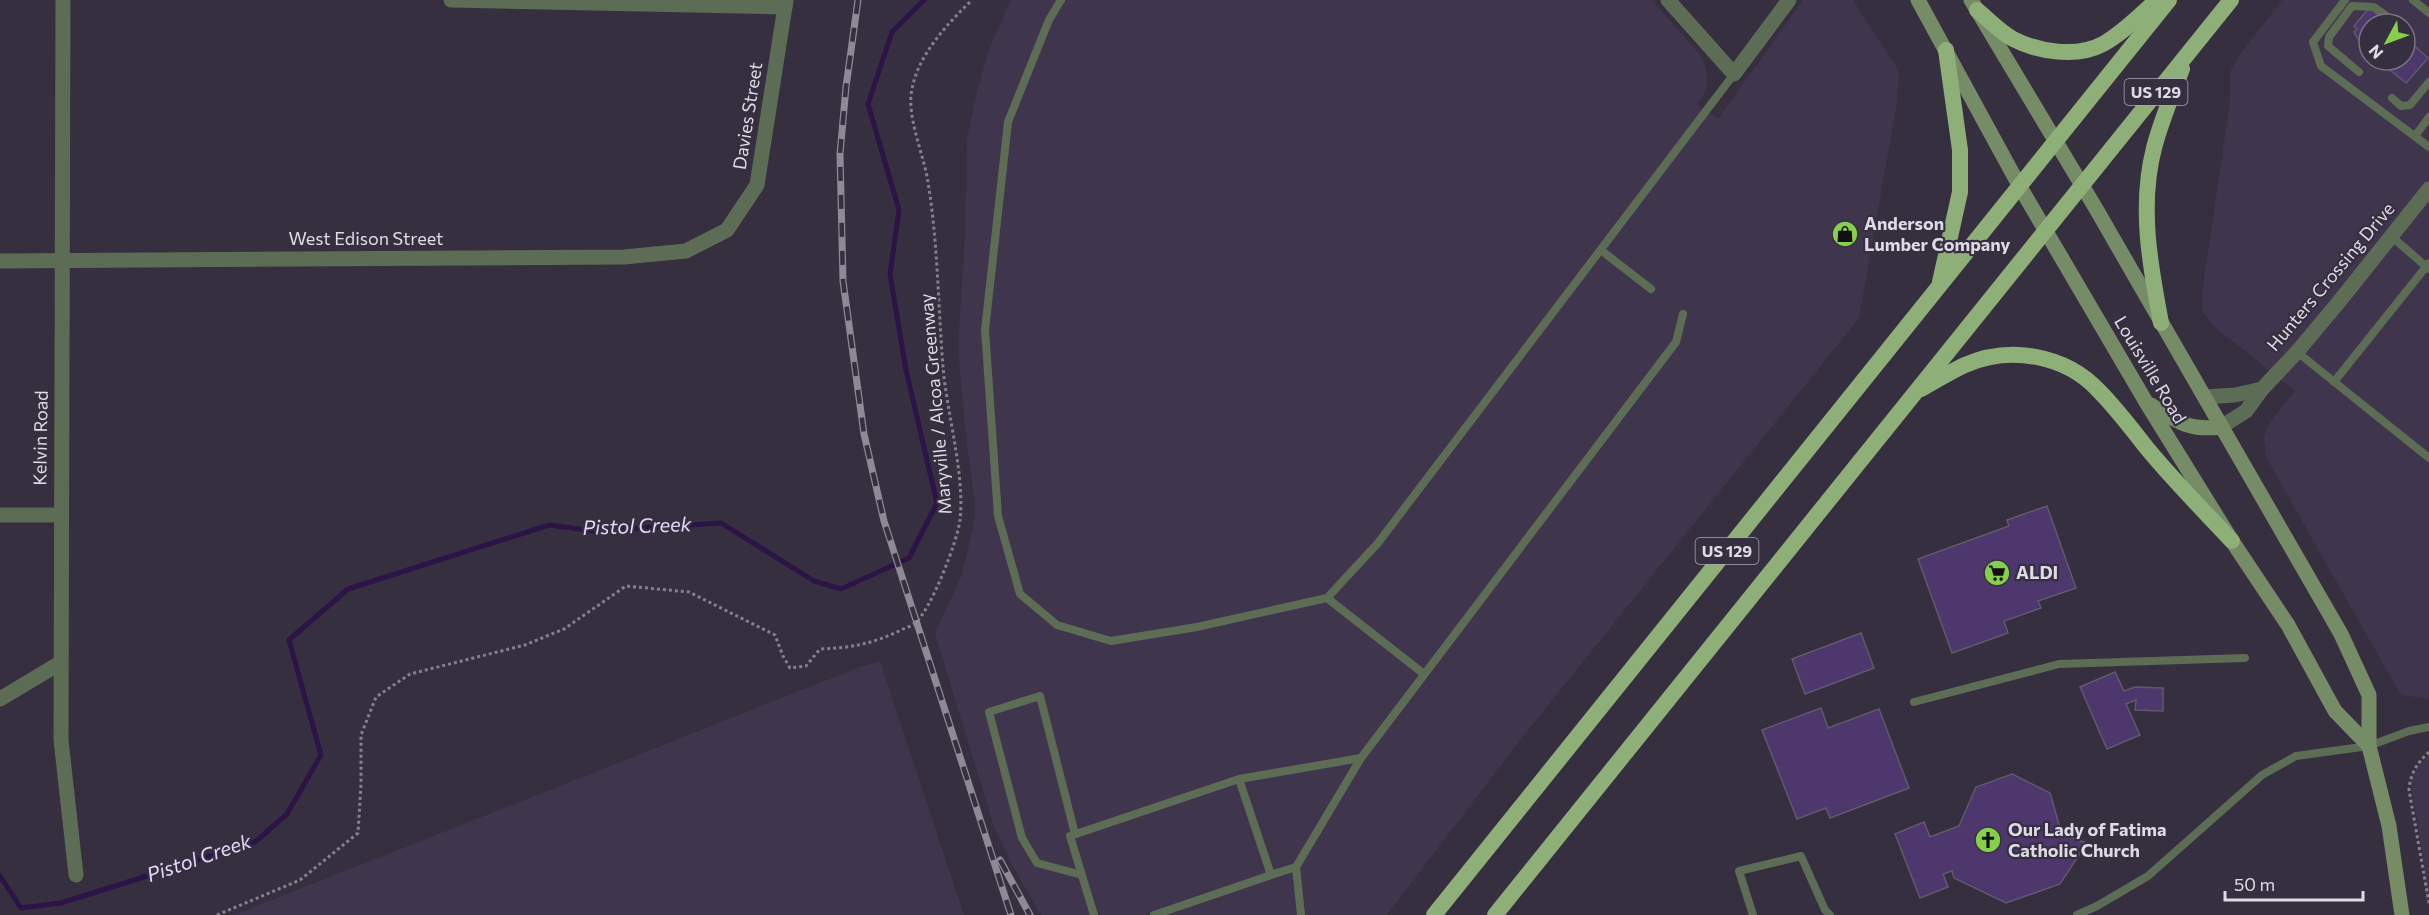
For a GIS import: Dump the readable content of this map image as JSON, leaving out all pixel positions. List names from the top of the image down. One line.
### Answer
{"streets":{"highway":["US 129"],"main road":["Louisville Road"],"street":["Davies Street","West Edison Street","Hunters Crossing Drive","Kelvin Road"],"path":["Maryville / Alcoa Greenway"]},"crossings":[["US 129","Louisville Road"],["Davies Street","West Edison Street"],["West Edison Street","Kelvin Road"],["Hunters Crossing Drive","Louisville Road"]],"water":["Pistol Creek"],"places":{"shop":["Anderson Lumber Company"],"supermarket":["ALDI"],"church":["Our Lady of Fatima Catholic Church"]},"scale_bar":"50 m","north":"bottom left"}
